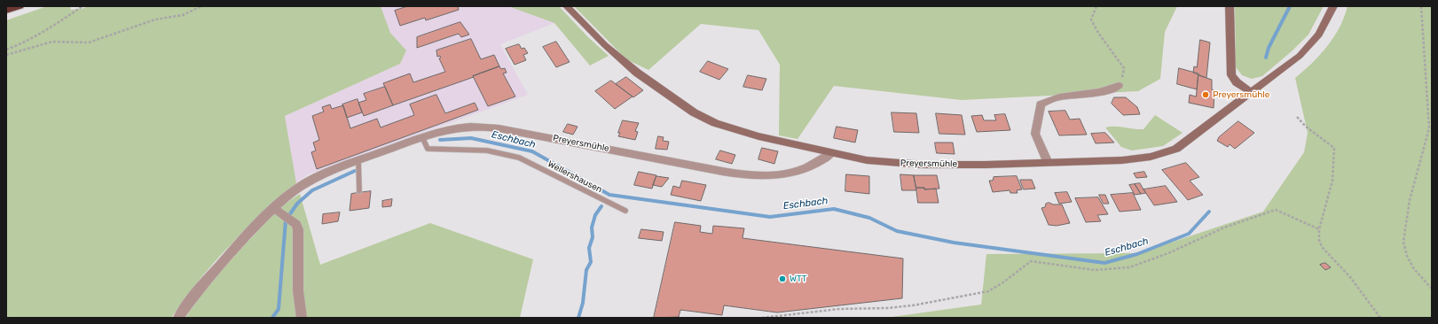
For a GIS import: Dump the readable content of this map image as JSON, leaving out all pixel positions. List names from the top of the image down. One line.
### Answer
{"streets":{"main road":["Preyersmühle"],"lane":["Wellershausen"]},"crossings":[["Preyersmühle","Wellershausen"]],"water":["Eschbach"],"places":["Preyersmühle","WTT"]}
